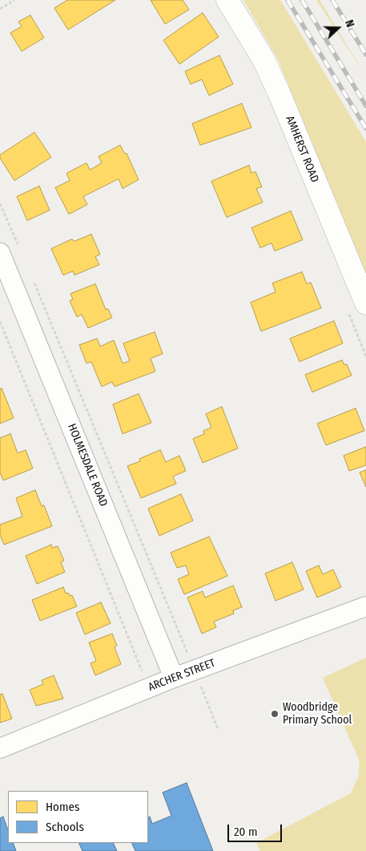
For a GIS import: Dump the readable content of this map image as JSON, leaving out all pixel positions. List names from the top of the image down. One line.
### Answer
{"streets":{"street":["AMHERST ROAD","HOLMESDALE ROAD","ARCHER STREET"]},"crossings":[["HOLMESDALE ROAD","ARCHER STREET"]],"places":["Woodbridge Primary School"],"legend":["Homes","Schools"],"scale_bar":"20 m","north":"right"}
